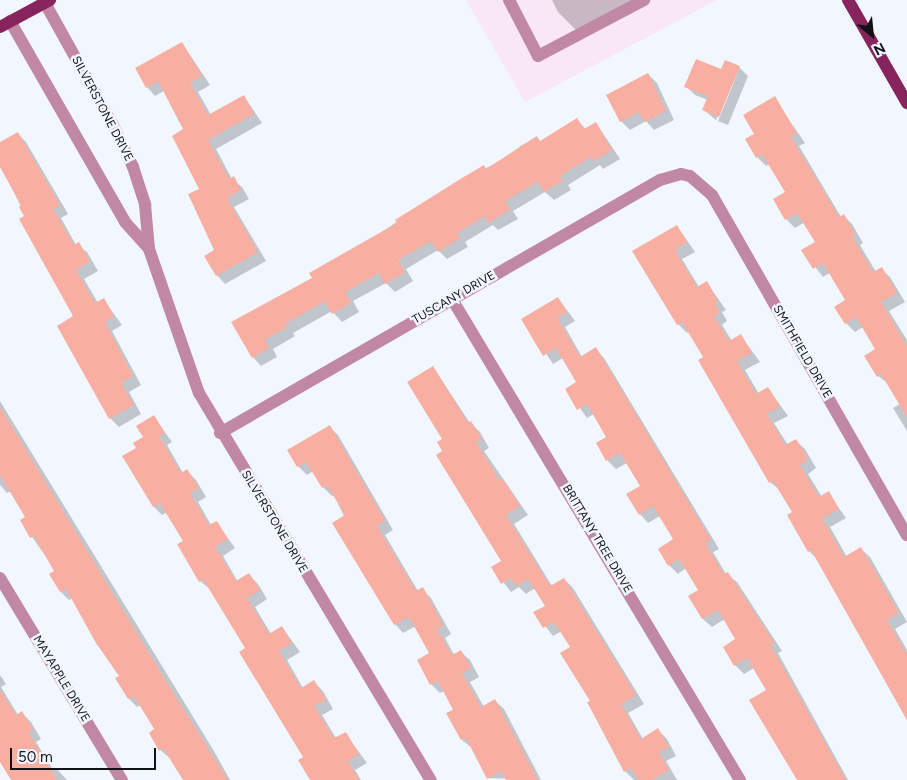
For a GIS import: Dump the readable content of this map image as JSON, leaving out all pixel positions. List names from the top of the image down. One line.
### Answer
{"streets":{"street":["SILVERSTONE DRIVE","TUSCANY DRIVE","SMITHFIELD DRIVE","BRITTANY TREE DRIVE","MAYAPPLE DRIVE"]},"crossings":[["SILVERSTONE DRIVE","TUSCANY DRIVE"],["TUSCANY DRIVE","SMITHFIELD DRIVE"],["TUSCANY DRIVE","BRITTANY TREE DRIVE"]],"scale_bar":"50 m","north":"bottom right"}
